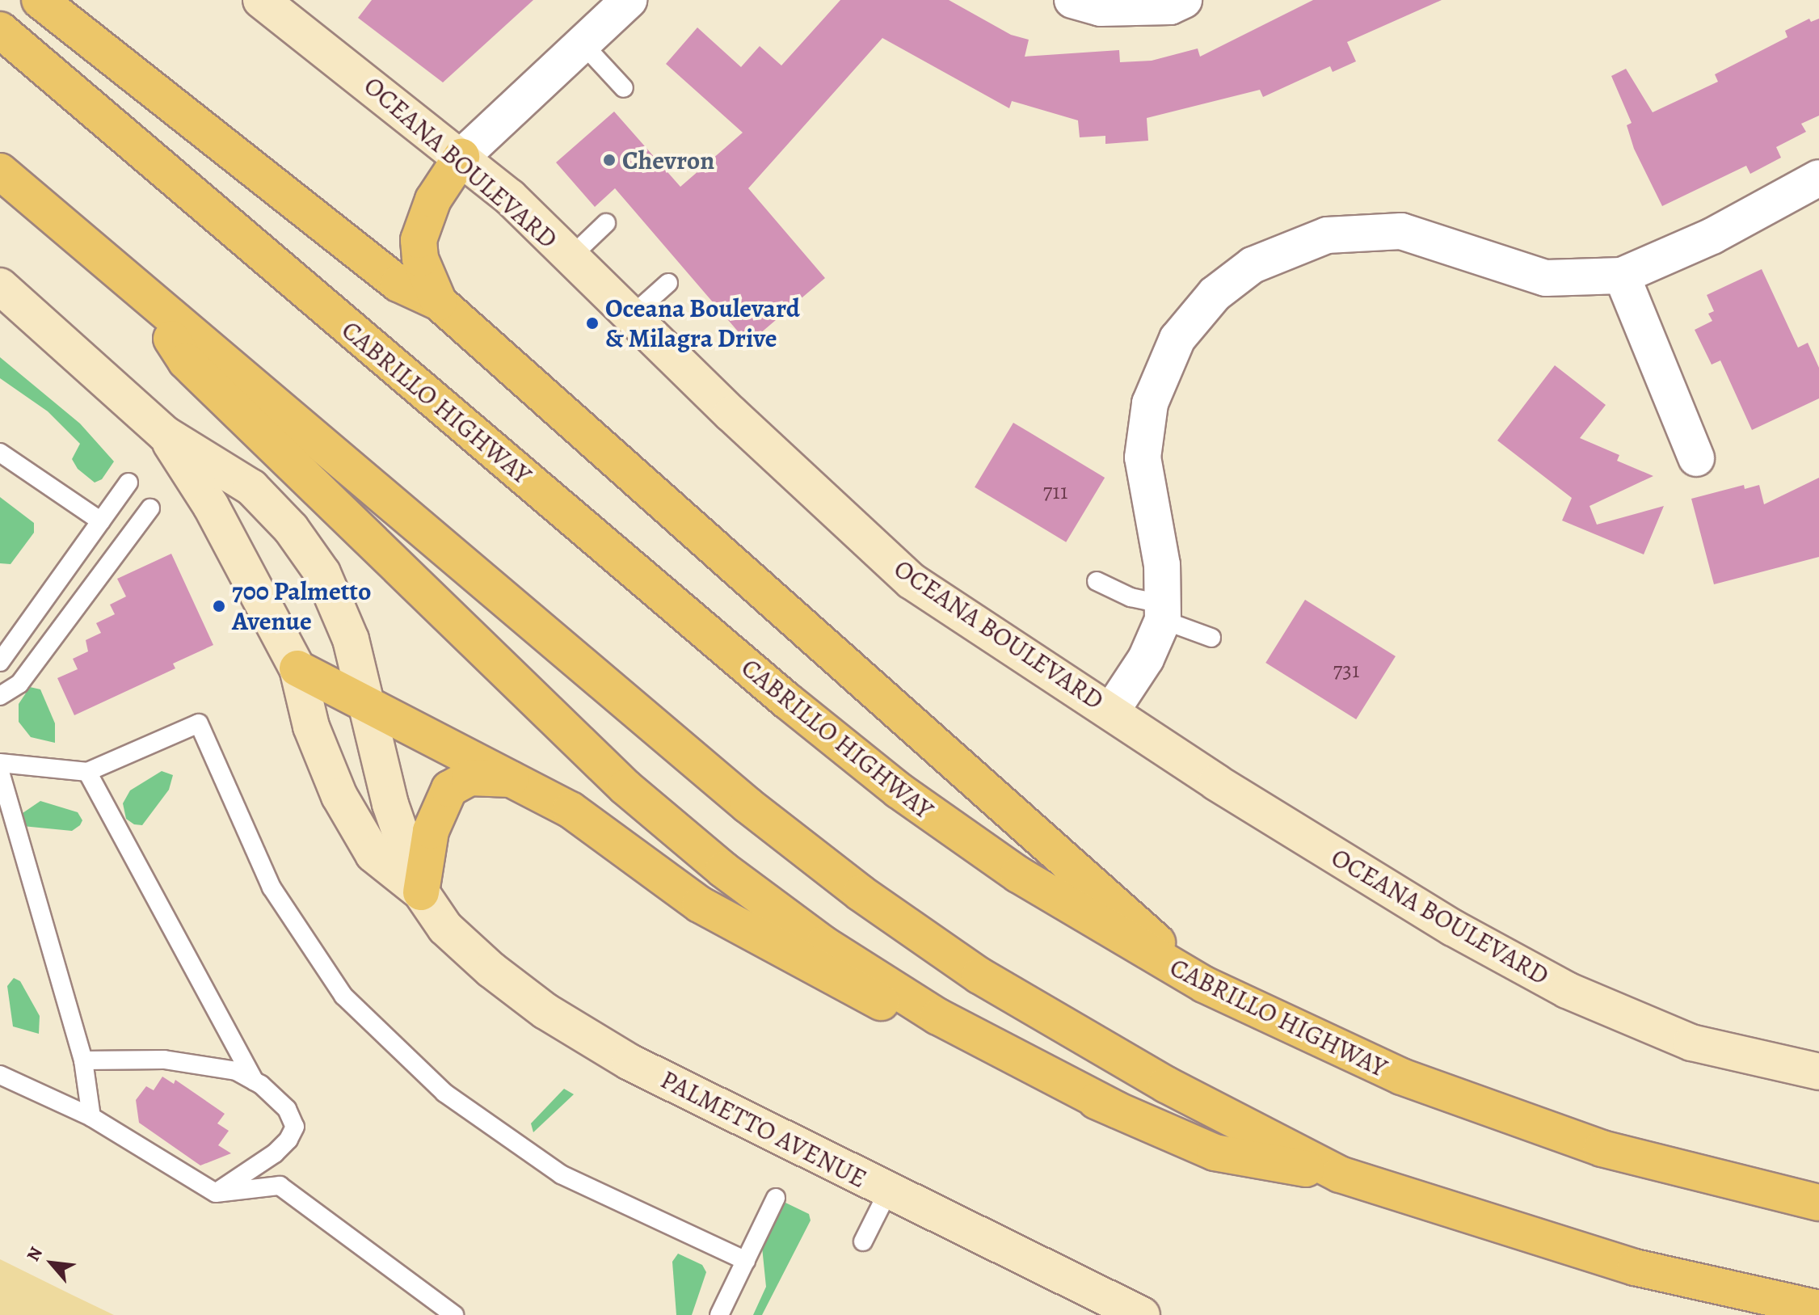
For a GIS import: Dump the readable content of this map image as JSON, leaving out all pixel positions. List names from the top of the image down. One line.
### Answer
{"streets":{"highway":["CABRILLO HIGHWAY"],"street":["OCEANA BOULEVARD","PALMETTO AVENUE"]},"places":["Chevron","Oceana Boulevard & Milagra Drive","700 Palmetto Avenue"],"house_numbers":["711","731"],"north":"top left"}
